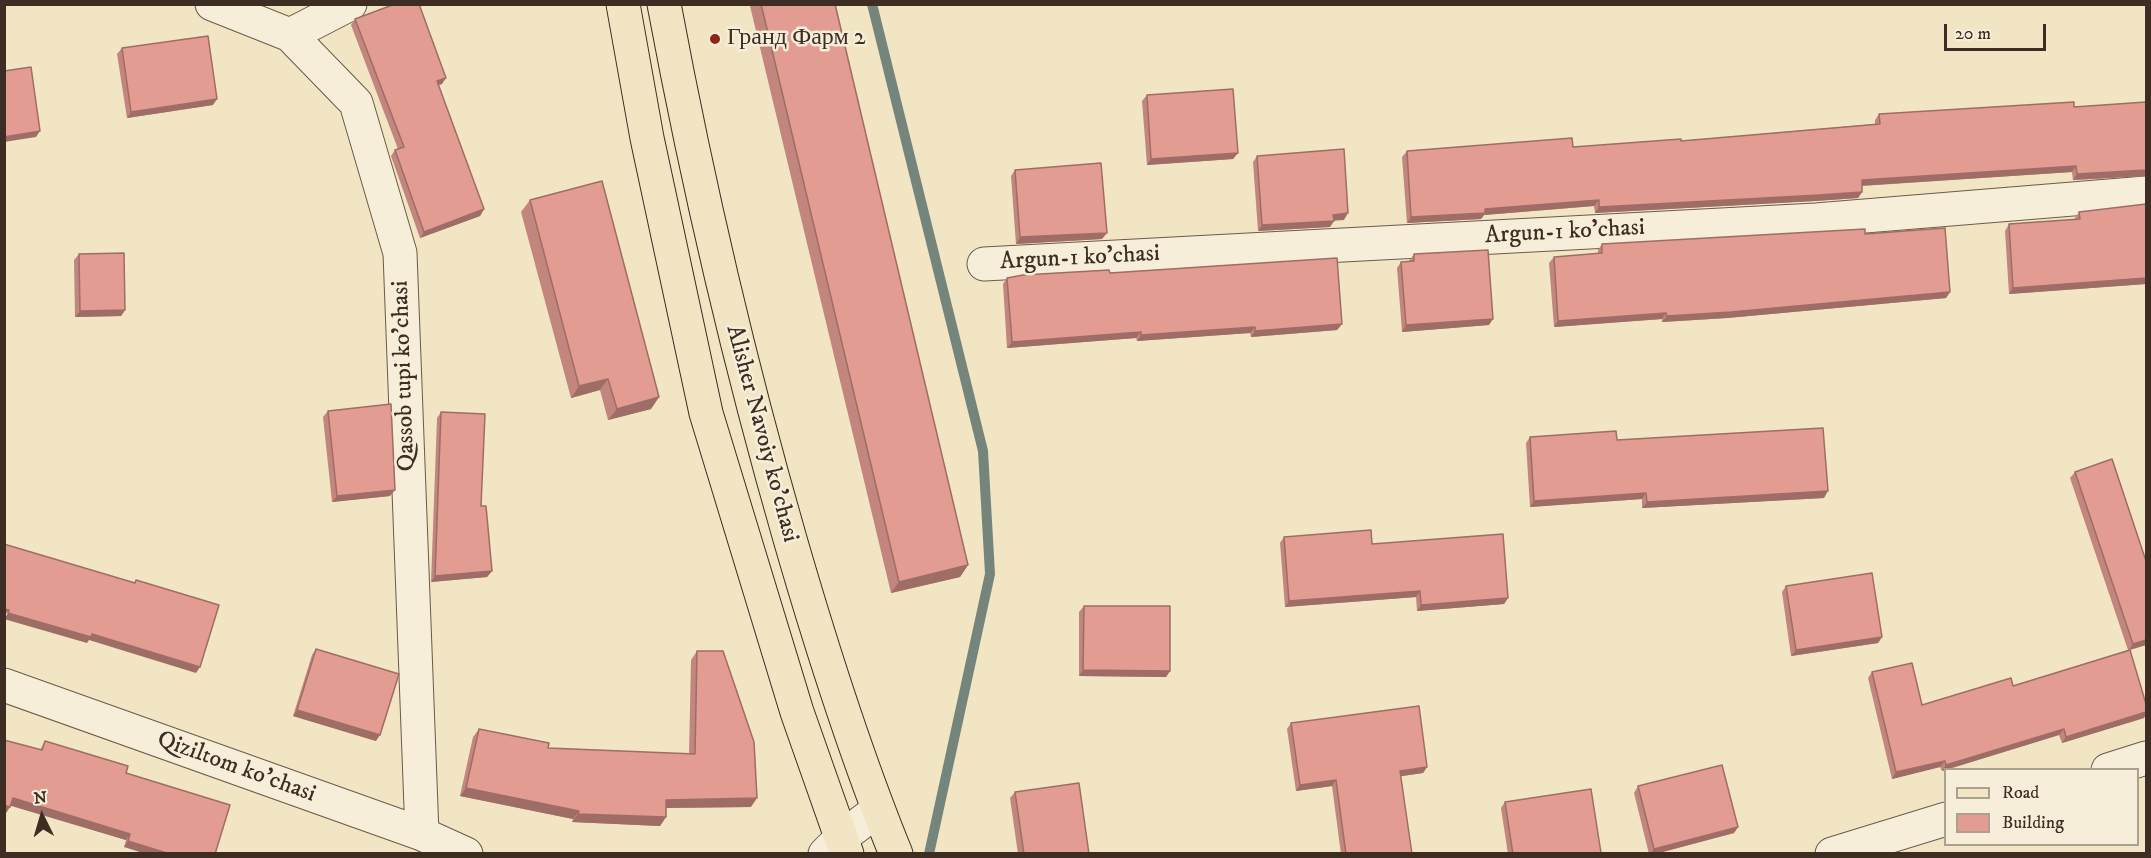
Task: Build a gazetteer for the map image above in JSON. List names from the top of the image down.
{
  "streets": {
    "main road": ["Alisher Navoiy ko'chasi"],
    "street": ["Argun-1 ko'chasi", "Qassob tupi ko'chasi", "Qiziltom ko'chasi"]
  },
  "crossings": [
    ["Qassob tupi ko'chasi", "Qiziltom ko'chasi"]
  ],
  "places": ["Гранд Фарм 2"],
  "legend": ["Road", "Building"],
  "scale_bar": "20 m",
  "north": "top"
}
